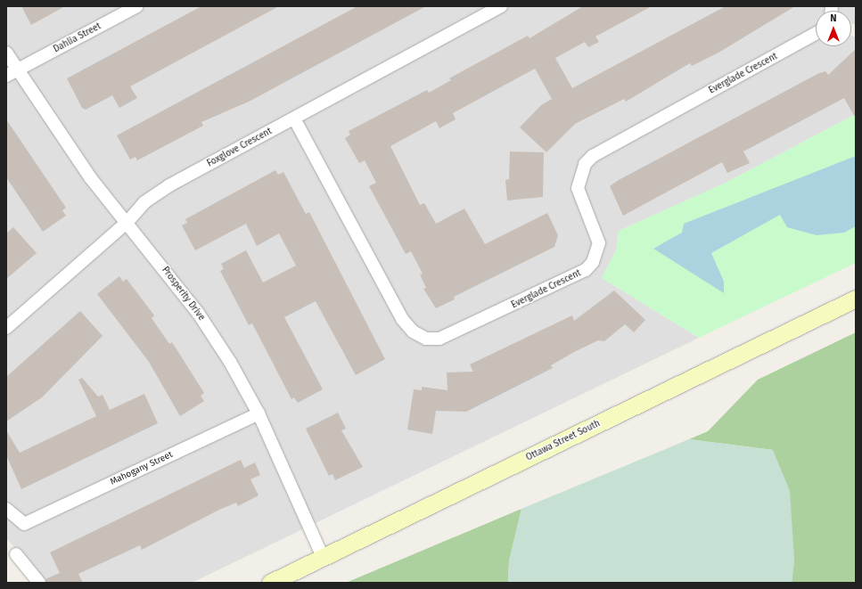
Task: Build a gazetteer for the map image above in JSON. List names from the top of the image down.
{
  "streets": {
    "main road": ["Ottawa Street South"],
    "street": [
      "Dahlia Street",
      "Everglade Crescent",
      "Foxglove Crescent",
      "Prosperity Drive",
      "Mahogany Street"
    ]
  },
  "crossings": [
    ["Dahlia Street", "Prosperity Drive"],
    ["Everglade Crescent", "Foxglove Crescent"],
    ["Foxglove Crescent", "Prosperity Drive"],
    ["Prosperity Drive", "Ottawa Street South"],
    ["Prosperity Drive", "Mahogany Street"]
  ],
  "north": "top"
}
